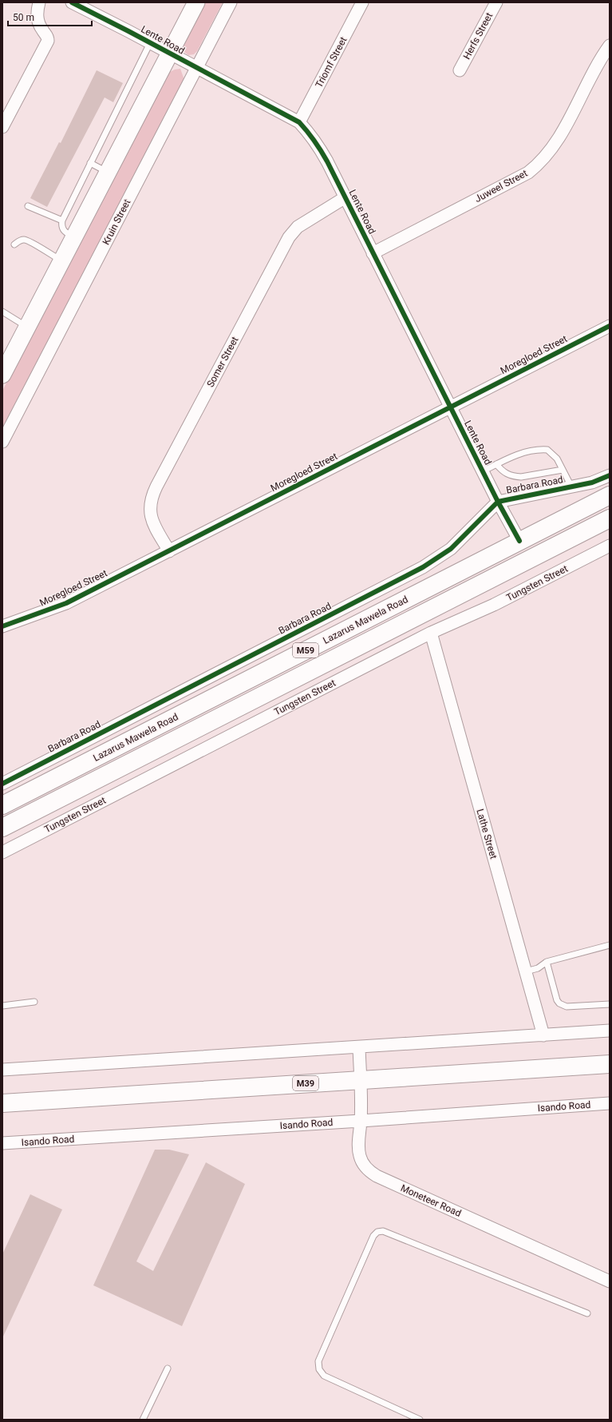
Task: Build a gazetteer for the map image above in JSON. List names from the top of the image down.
{
  "streets": {
    "main road": ["Lazarus Mawela Road", "M59", "M39"],
    "street": [
      "Herfs Street",
      "Lente Road",
      "Triomf Street",
      "Juweel Street",
      "Kruin Street",
      "Moregloed Street",
      "Somer Street",
      "Barbara Road",
      "Tungsten Street",
      "Lathe Street",
      "Isando Road",
      "Moneteer Road"
    ]
  },
  "crossings": [
    ["Lente Road", "Triomf Street"],
    ["Lente Road", "Juweel Street"],
    ["Lente Road", "Kruin Street"],
    ["Lente Road", "Moregloed Street"],
    ["Lente Road", "Somer Street"],
    ["Lente Road", "Barbara Road"],
    ["Lente Road", "Lazarus Mawela Road"],
    ["Moregloed Street", "Somer Street"],
    ["Tungsten Street", "Lathe Street"],
    ["M39", "Moneteer Road"],
    ["Isando Road", "Moneteer Road"]
  ],
  "scale_bar": "50 m"
}
